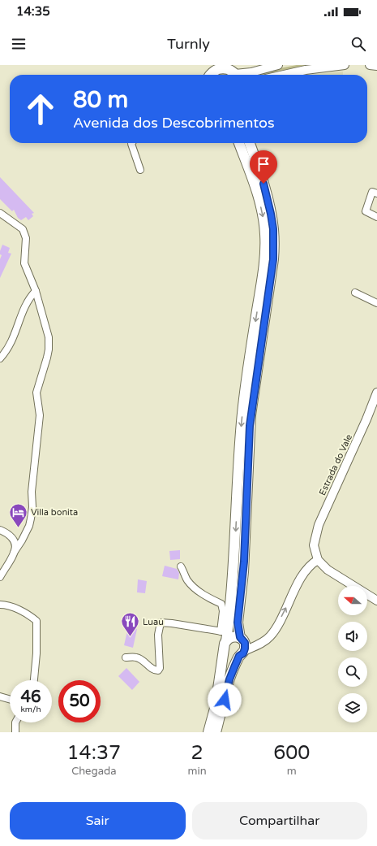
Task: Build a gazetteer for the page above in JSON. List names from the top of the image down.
{
  "streets": {
    "street": ["Estrada do Vale"]
  },
  "places": {
    "hotel": ["Villa bonita"],
    "restaurant": ["Luau"]
  },
  "north": "left",
  "page": {
    "status": "14:35",
    "header": "Turnly",
    "turn": ["80 m", "Avenida dos Descobrimentos"],
    "speed": "46 km/h",
    "limit": "50",
    "eta": [
      "14:37",
      "Chegada",
      "2",
      "min",
      "600",
      "m"
    ],
    "buttons": ["Sair", "Compartilhar"]
  }
}
